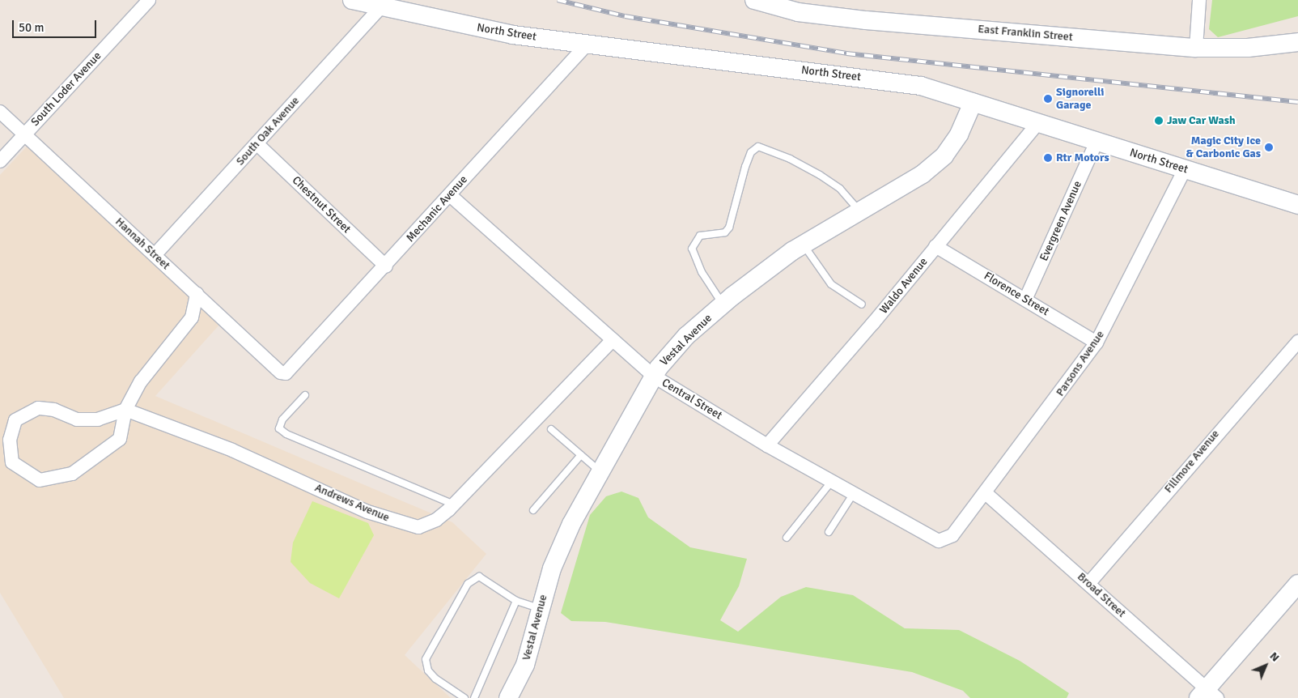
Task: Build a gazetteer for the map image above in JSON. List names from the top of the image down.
{
  "streets": {
    "street": [
      "North Street",
      "East Franklin Street",
      "South Loder Avenue",
      "South Oak Avenue",
      "Chestnut Street",
      "Mechanic Avenue",
      "Evergreen Avenue",
      "Hannah Street",
      "Waldo Avenue",
      "Florence Street",
      "Vestal Avenue",
      "Parsons Avenue",
      "Central Street",
      "Fillmore Avenue",
      "Andrews Avenue",
      "Broad Street"
    ]
  },
  "crossings": [
    ["North Street", "South Oak Avenue"],
    ["North Street", "Mechanic Avenue"],
    ["North Street", "Evergreen Avenue"],
    ["North Street", "Waldo Avenue"],
    ["North Street", "Vestal Avenue"],
    ["North Street", "Parsons Avenue"],
    ["South Loder Avenue", "Hannah Street"],
    ["South Oak Avenue", "Chestnut Street"],
    ["South Oak Avenue", "Hannah Street"],
    ["Chestnut Street", "Mechanic Avenue"],
    ["Mechanic Avenue", "Hannah Street"],
    ["Mechanic Avenue", "Central Street"],
    ["Evergreen Avenue", "Florence Street"],
    ["Waldo Avenue", "Florence Street"],
    ["Waldo Avenue", "Central Street"],
    ["Florence Street", "Parsons Avenue"],
    ["Vestal Avenue", "Central Street"],
    ["Parsons Avenue", "Central Street"],
    ["Parsons Avenue", "Broad Street"],
    ["Central Street", "Andrews Avenue"],
    ["Fillmore Avenue", "Broad Street"]
  ],
  "places": [
    "Signorelli Garage",
    "Jaw Car Wash",
    "Magic City Ice & Carbonic Gas",
    "Rtr Motors"
  ],
  "scale_bar": "50 m",
  "north": "top right"
}
